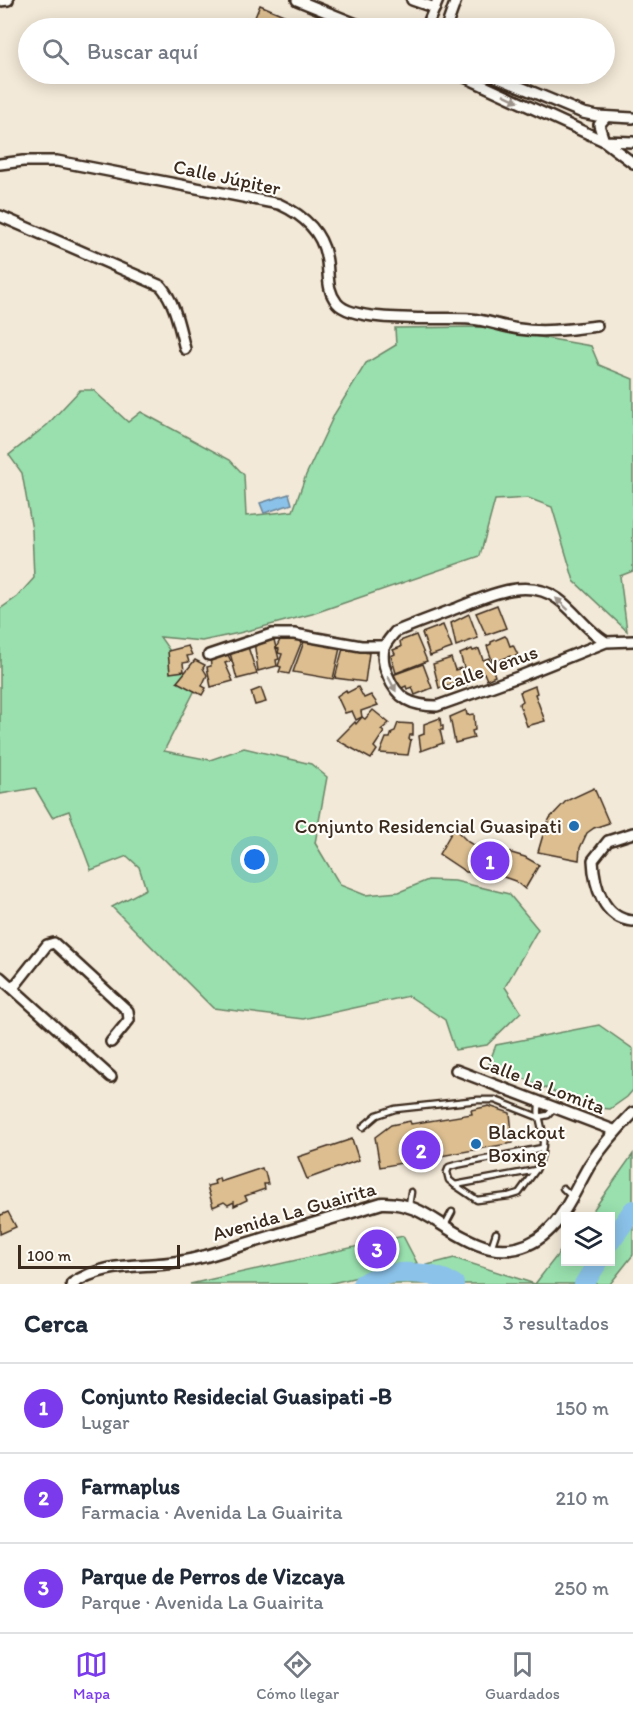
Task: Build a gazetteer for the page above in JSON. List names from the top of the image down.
{
  "streets": {
    "street": [
      "Calle Júpiter",
      "Calle Venus",
      "Calle La Lomita",
      "Avenida La Guairita"
    ]
  },
  "crossings": [
    ["Calle La Lomita", "Avenida La Guairita"]
  ],
  "one_way": ["Calle Venus"],
  "places": ["Conjunto Residencial Guasipati", "Blackout Boxing"],
  "scale_bar": "100 m",
  "page": {
    "search": "Buscar aquí",
    "pins": ["1", "2", "3"],
    "scale": "100 m",
    "heading": ["Cerca", "3 resultados"],
    "list": [
      {
        "mark": "1",
        "name": "Conjunto Residecial Guasipati -B",
        "note": "Lugar",
        "value": "150 m"
      },
      {
        "mark": "2",
        "name": "Farmaplus",
        "note": "Farmacia · Avenida La Guairita",
        "value": "210 m"
      },
      {
        "mark": "3",
        "name": "Parque de Perros de Vizcaya",
        "note": "Parque · Avenida La Guairita",
        "value": "250 m"
      }
    ],
    "nav": ["Mapa", "Cómo llegar", "Guardados"]
  }
}
